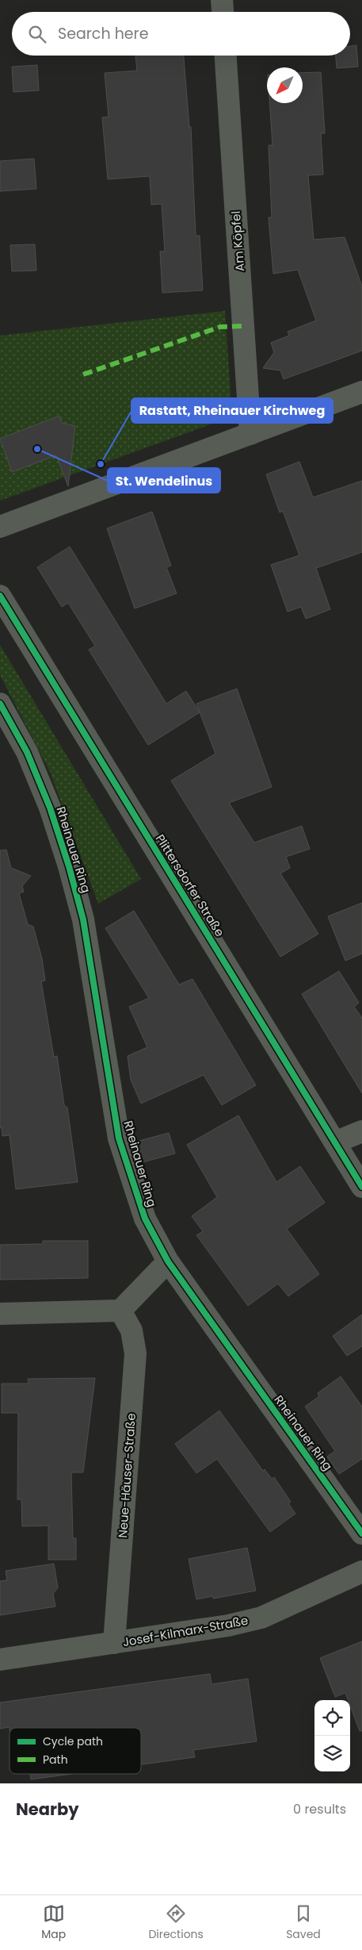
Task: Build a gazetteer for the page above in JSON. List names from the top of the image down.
{
  "streets": {
    "street": [
      "Am Köpfel",
      "Rheinauer Ring",
      "Plittersdorfer Straße",
      "Neue-Häuser-Straße",
      "Josef-Kilmarx-Straße"
    ]
  },
  "crossings": [
    ["Neue-Häuser-Straße", "Josef-Kilmarx-Straße"]
  ],
  "places": ["St. Wendelinus", "Rastatt, Rheinauer Kirchweg"],
  "legend": ["Cycle path", "Path"],
  "north": "bottom left",
  "page": {
    "search": "Search here",
    "heading": ["Nearby", "0 results"],
    "nav": ["Map", "Directions", "Saved"]
  }
}
